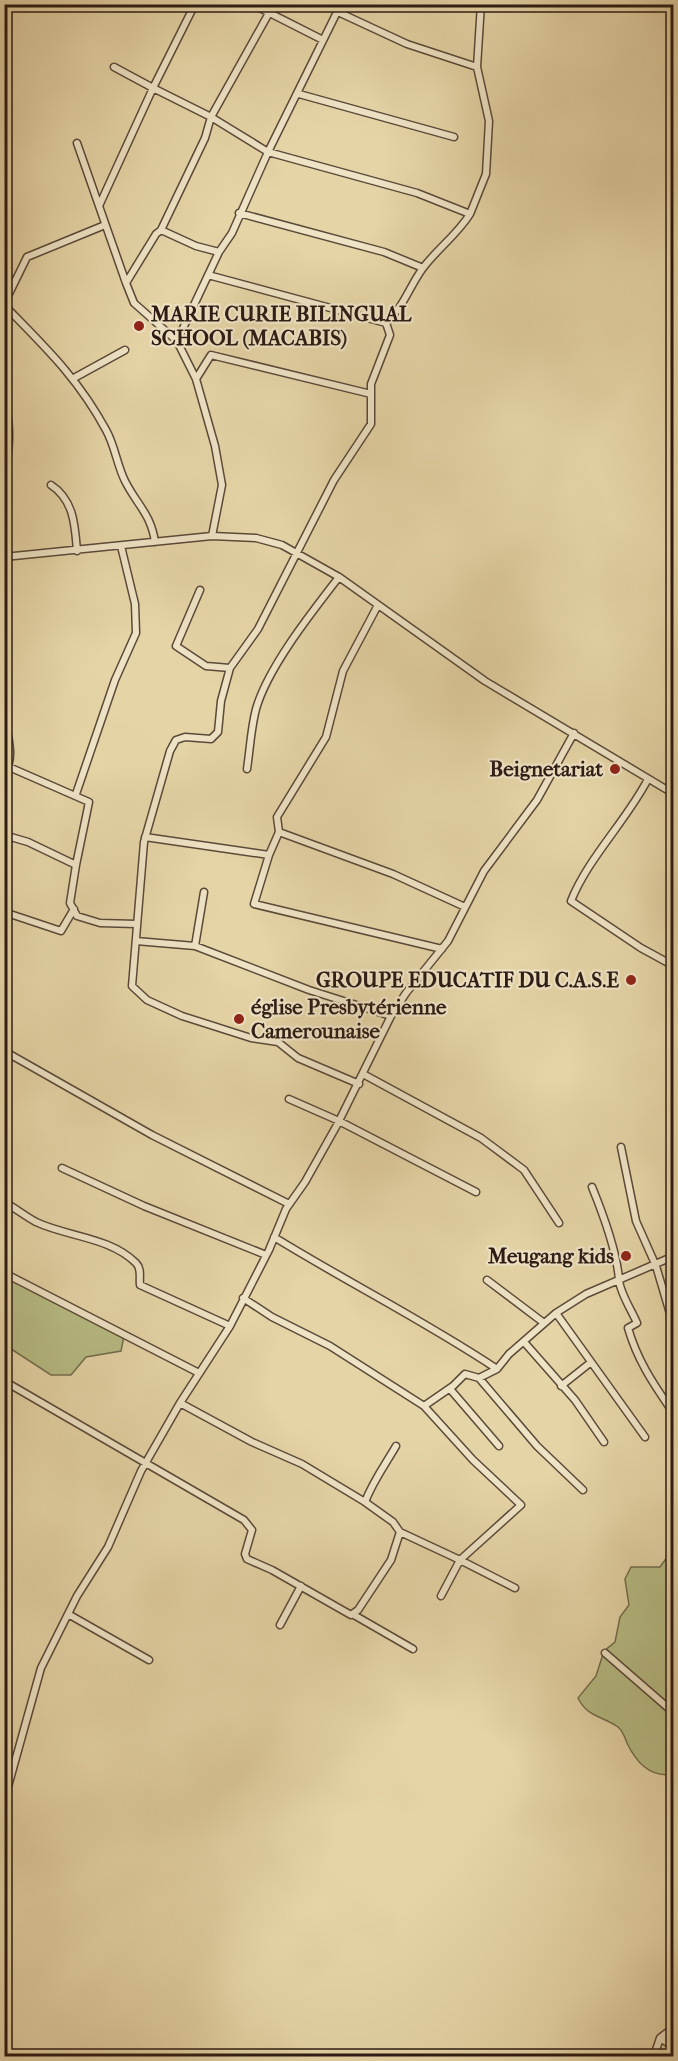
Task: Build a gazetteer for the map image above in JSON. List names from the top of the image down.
{
  "places": [
    "MARIE CURIE BILINGUAL SCHOOL (MACABIS)",
    "Beignetariat",
    "GROUPE EDUCATIF DU C.A.S.E",
    "église Presbytérienne Camerounaise",
    "Meugang kids"
  ]
}
